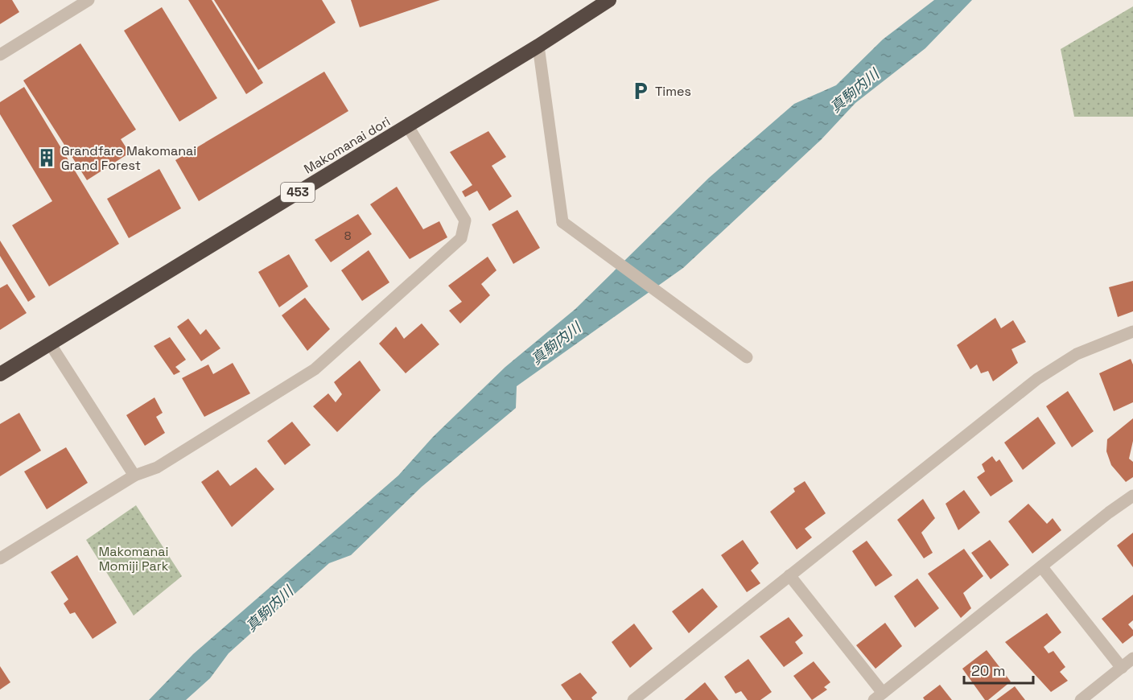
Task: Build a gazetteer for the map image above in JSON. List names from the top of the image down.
{
  "streets": {
    "highway": ["Makomanai dori", "453"]
  },
  "water": ["真駒内川"],
  "parks": ["Makomanai Momiji Park"],
  "places": {
    "parking": ["Times"],
    "building": ["Grandfare Makomanai Grand Forest"]
  },
  "house_numbers": ["8"],
  "scale_bar": "20 m"
}
